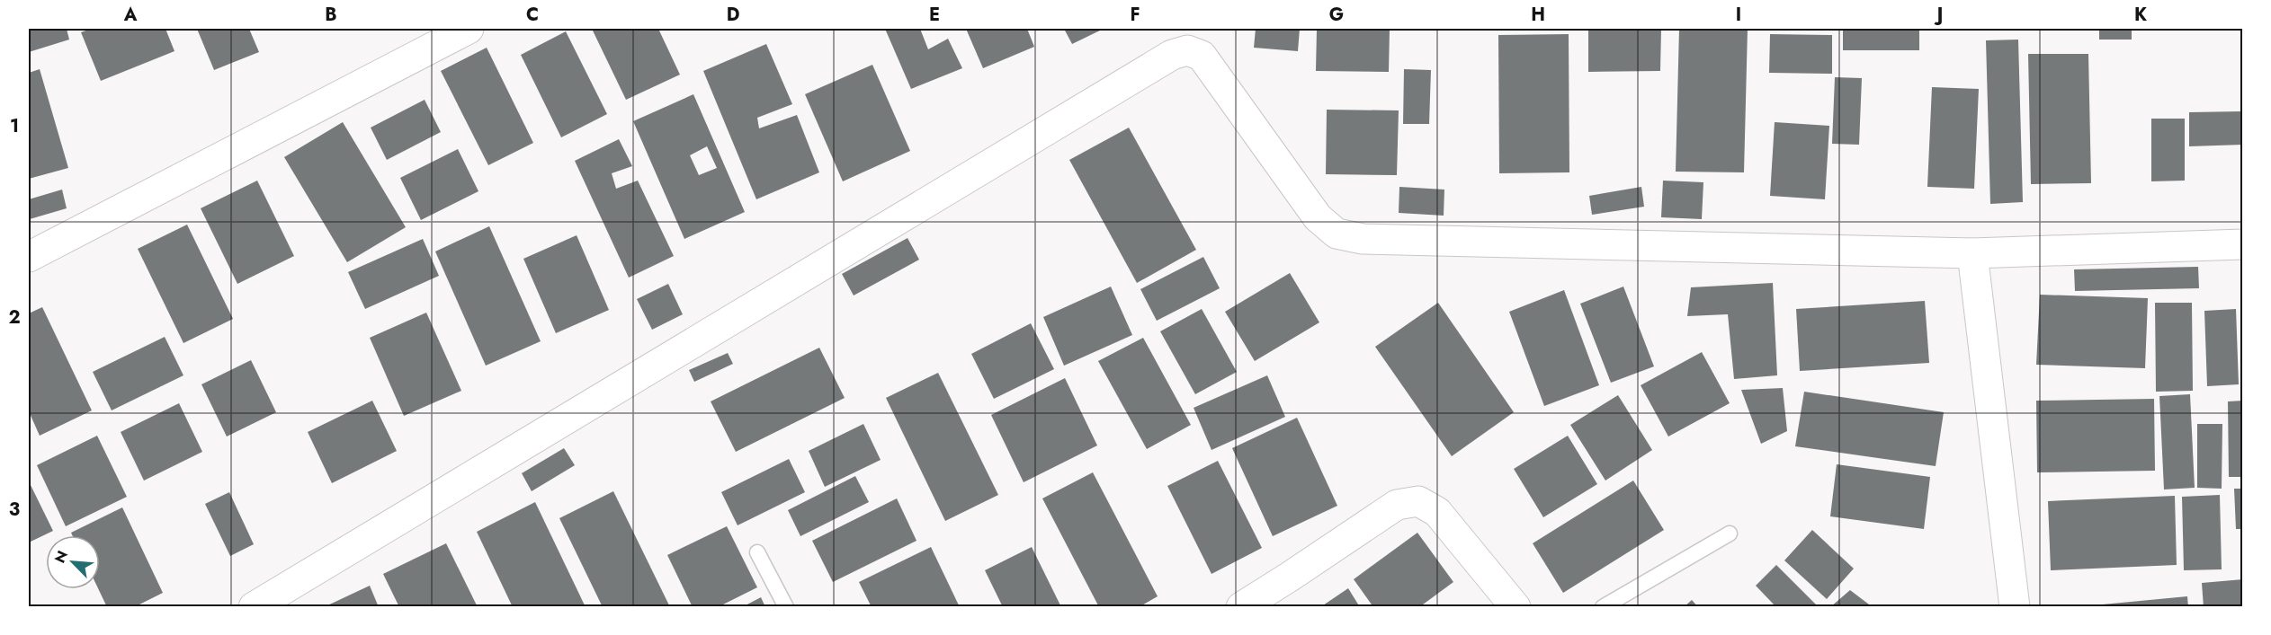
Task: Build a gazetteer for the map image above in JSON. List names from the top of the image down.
{
  "north": "top left",
  "grid": {
    "columns": [
      "A",
      "B",
      "C",
      "D",
      "E",
      "F",
      "G",
      "H",
      "I",
      "J",
      "K"
    ],
    "rows": ["1", "2", "3"]
  }
}
